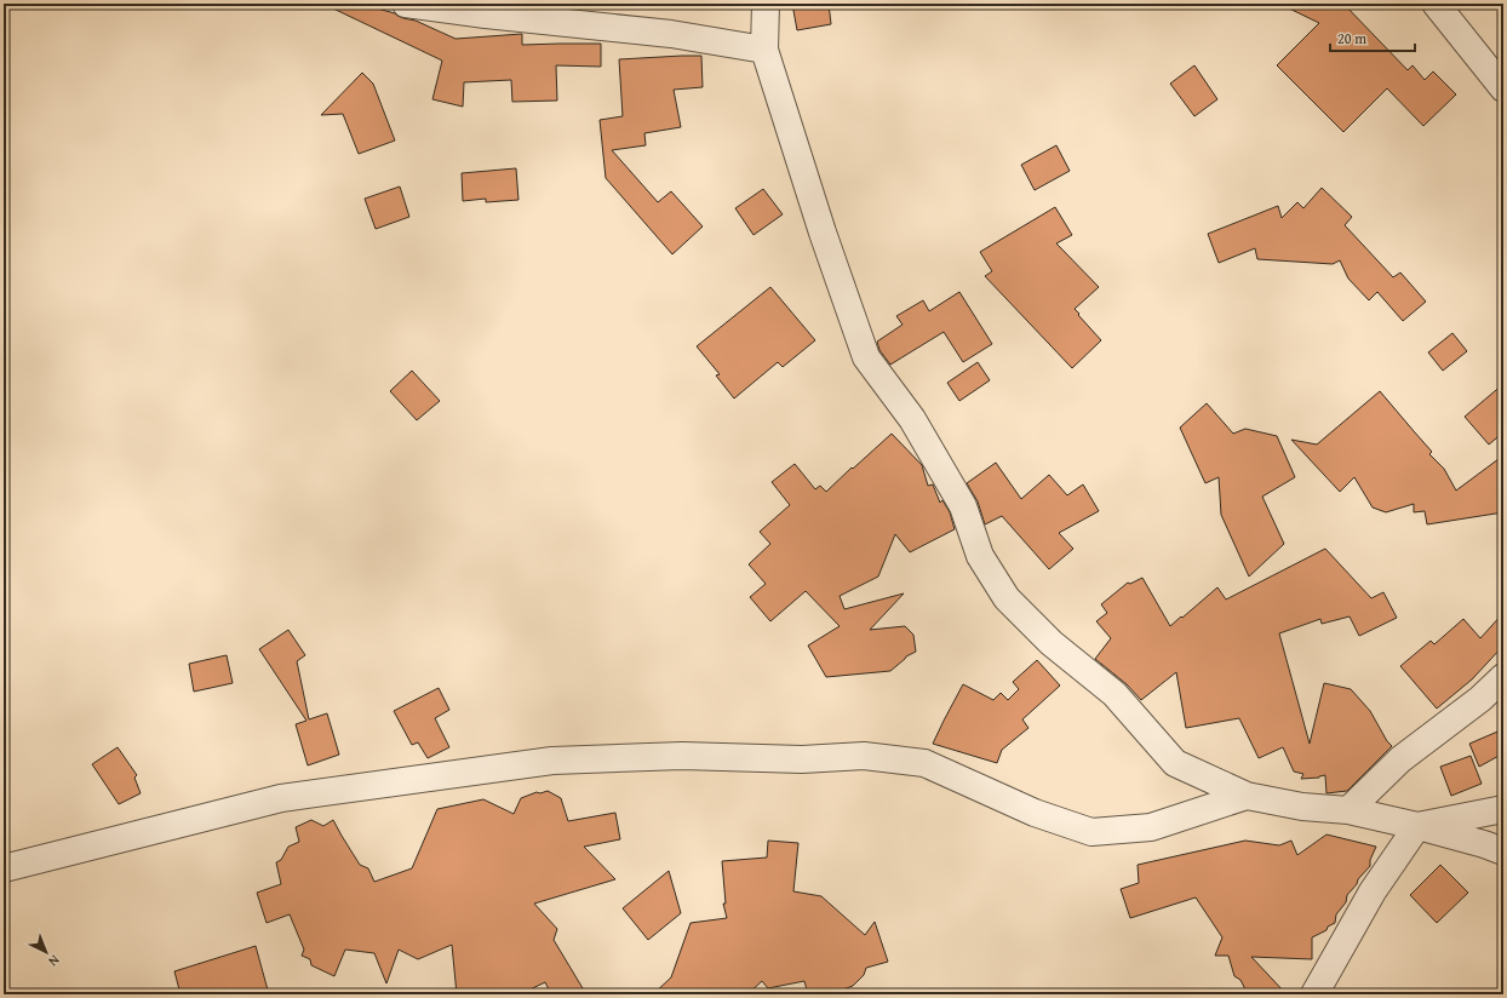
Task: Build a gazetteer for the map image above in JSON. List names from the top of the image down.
{
  "scale_bar": "20 m",
  "north": "bottom right"
}
